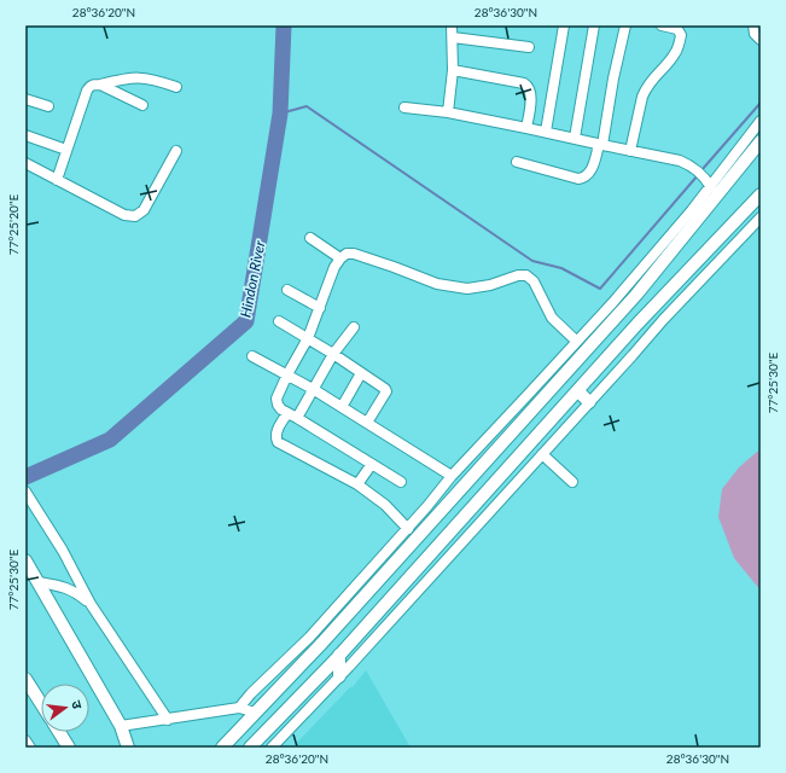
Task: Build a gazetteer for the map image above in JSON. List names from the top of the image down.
{
  "water": ["Hindon River"],
  "north": "right",
  "coordinates": [
    "28°36'20\"N",
    "28°36'30\"N",
    "77°25'20\"E",
    "77°25'30\"E"
  ]
}
